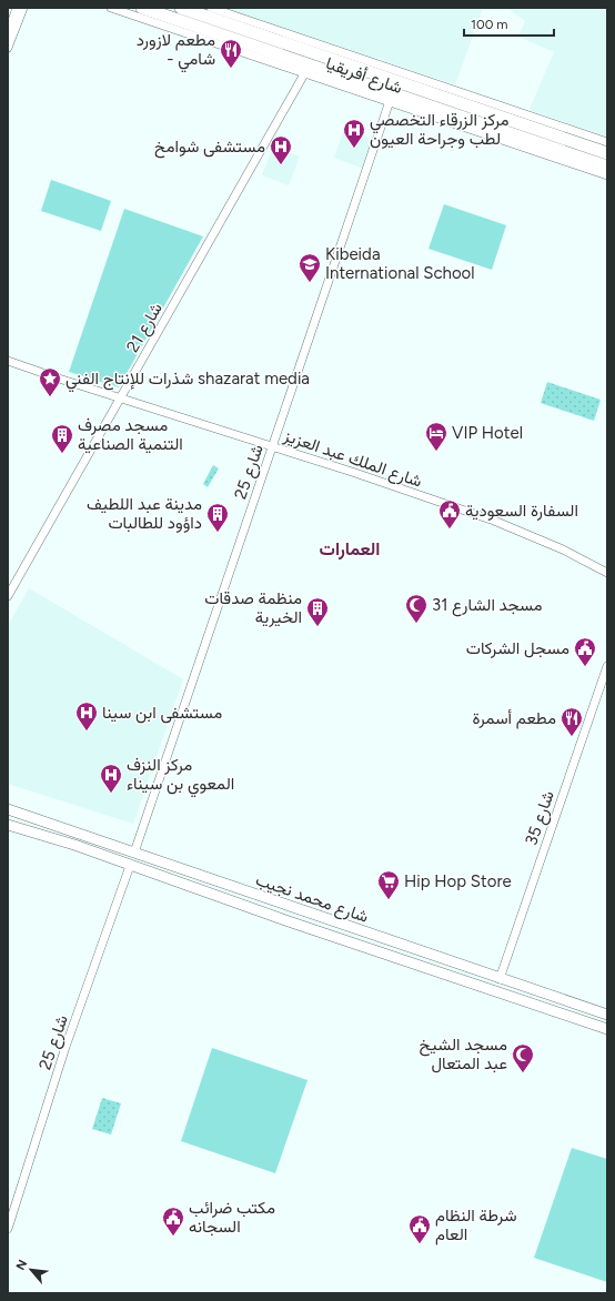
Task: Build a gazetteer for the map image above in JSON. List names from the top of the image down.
{
  "streets": {
    "highway": ["شارع أفريقيا"],
    "main road": ["شارع محمد نجيب"],
    "street": [
      "شارع 21",
      "شارع الملك عبد العزيز",
      "شارع 25",
      "شارع 35"
    ]
  },
  "crossings": [
    ["شارع أفريقيا", "شارع 21"],
    ["شارع أفريقيا", "شارع 25"],
    ["شارع 21", "شارع الملك عبد العزيز"],
    ["شارع الملك عبد العزيز", "شارع 25"],
    ["شارع 25", "شارع محمد نجيب"],
    ["شارع 35", "شارع محمد نجيب"]
  ],
  "districts": ["العمارات"],
  "places": {
    "restaurant": ["مطعم لازورد - شامي", "مطعم أسمرة"],
    "hospital": [
      "مركز الزرقاء التخصصي لطب وجراحة العيون",
      "مستشفى شوامخ",
      "مستشفى ابن سينا",
      "مركز النزف المعوي بن سيناء"
    ],
    "school or university": ["Kibeida International School"],
    "place": ["شذرات للإنتاج الفني shazarat media"],
    "hotel": ["VIP Hotel"],
    "building": ["مسجد مصرف التنمية الصناعية", "مدينة عبد اللطيف داؤود للطالبات", "منظمة صدقات الخيرية"],
    "public building": [
      "السفارة السعودية",
      "مسجل الشركات",
      "مكتب ضرائب السجانه",
      "شرطة النظام العام"
    ],
    "mosque": ["مسجد الشارع 31", "مسجد الشيخ عبد المتعال"],
    "supermarket": ["Hip Hop Store"]
  },
  "scale_bar": "100 m",
  "north": "top left"
}
